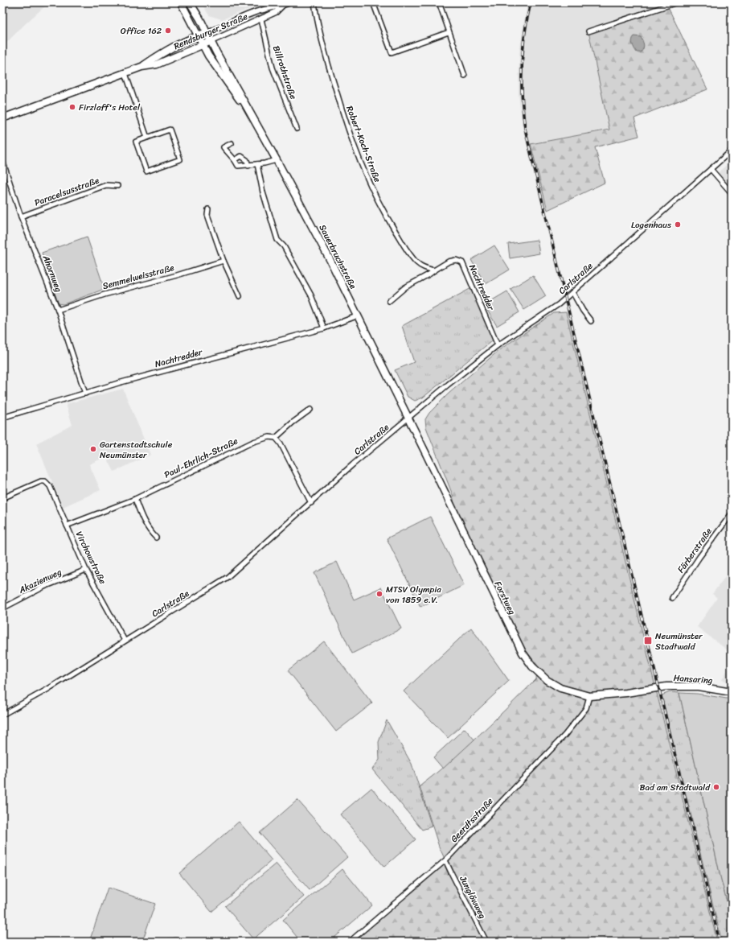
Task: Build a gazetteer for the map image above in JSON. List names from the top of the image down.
{
  "streets": {
    "main road": [
      "Rendsburger Straße",
      "Sauerbruchstraße",
      "Forstweg",
      "Hansaring"
    ],
    "street": [
      "Billrothstraße",
      "Robert-Koch-Straße",
      "Paracelsusstraße",
      "Ahornweg",
      "Semmelweisstraße",
      "Carlstraße",
      "Nachtredder",
      "Paul-Ehrlich-Straße",
      "Färberstraße",
      "Virchowstraße",
      "Akazienweg",
      "Geerdtsstraße",
      "Junglöwweg"
    ]
  },
  "crossings": [
    ["Rendsburger Straße", "Billrothstraße"],
    ["Rendsburger Straße", "Sauerbruchstraße"],
    ["Robert-Koch-Straße", "Nachtredder"],
    ["Paracelsusstraße", "Ahornweg"],
    ["Sauerbruchstraße", "Carlstraße"],
    ["Sauerbruchstraße", "Nachtredder"],
    ["Sauerbruchstraße", "Forstweg"],
    ["Ahornweg", "Semmelweisstraße"],
    ["Ahornweg", "Nachtredder"],
    ["Carlstraße", "Nachtredder"],
    ["Carlstraße", "Virchowstraße"],
    ["Carlstraße", "Forstweg"],
    ["Paul-Ehrlich-Straße", "Virchowstraße"],
    ["Virchowstraße", "Akazienweg"],
    ["Forstweg", "Hansaring"],
    ["Forstweg", "Geerdtsstraße"],
    ["Geerdtsstraße", "Junglöwweg"]
  ],
  "places": {
    "other": [
      "Office 162",
      "Firzlaff's Hotel",
      "Logenhaus",
      "Gartenstadtschule Neumünster",
      "MTSV Olympia von 1859 e.V.",
      "Bad am Stadtwald"
    ],
    "transit": ["Neumünster Stadtwald"]
  }
}
